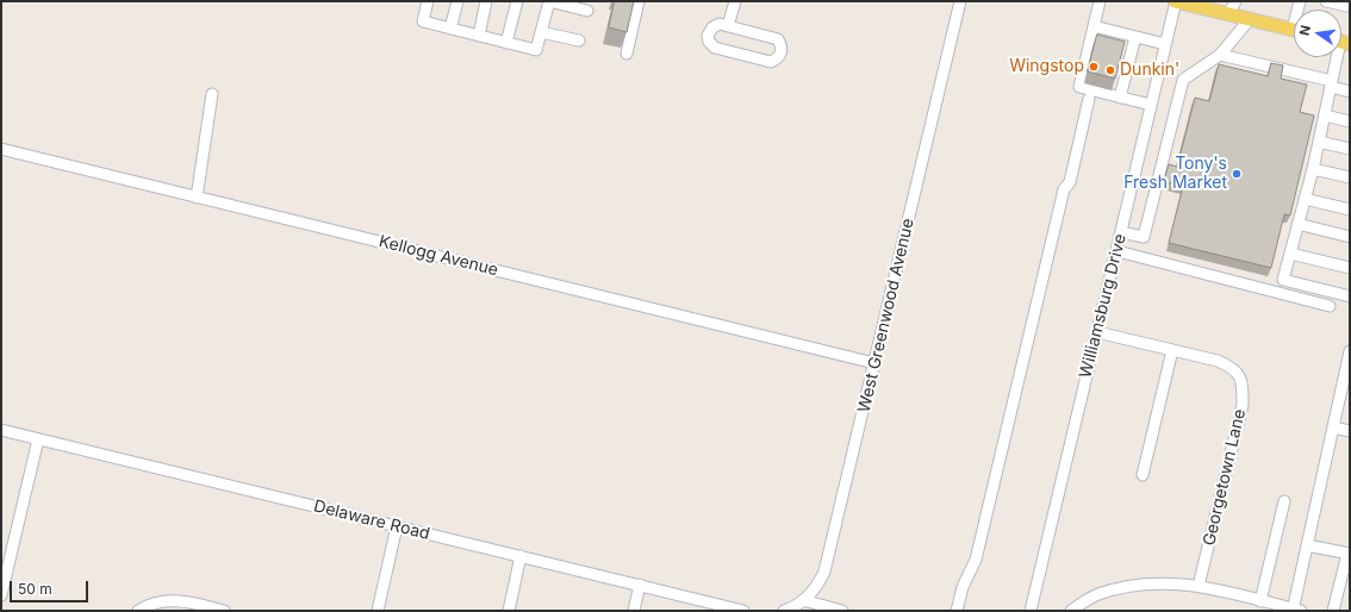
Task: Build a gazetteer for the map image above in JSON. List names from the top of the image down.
{
  "streets": {
    "street": [
      "Kellogg Avenue",
      "Williamsburg Drive",
      "West Greenwood Avenue",
      "Georgetown Lane",
      "Delaware Road"
    ]
  },
  "crossings": [
    ["Kellogg Avenue", "West Greenwood Avenue"],
    ["Williamsburg Drive", "Georgetown Lane"]
  ],
  "places": ["Wingstop", "Dunkin'", "Tony's Fresh Market"],
  "scale_bar": "50 m",
  "north": "left"
}
